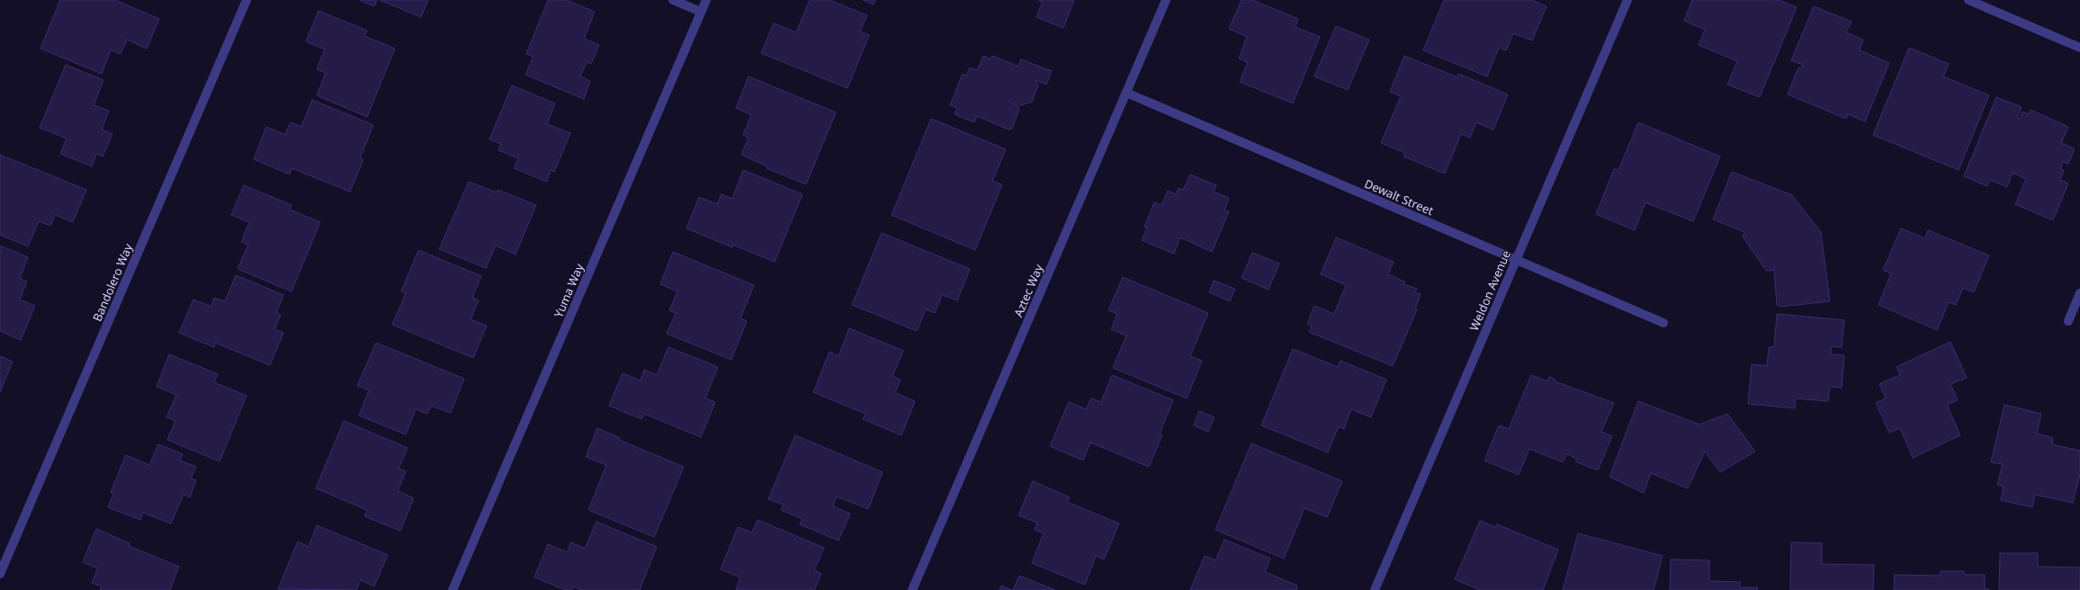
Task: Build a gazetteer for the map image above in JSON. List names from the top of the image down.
{
  "streets": {
    "street": [
      "Dewalt Street",
      "Bandolero Way",
      "Yuma Way",
      "Aztec Way",
      "Weldon Avenue"
    ]
  },
  "crossings": [
    ["Dewalt Street", "Aztec Way"],
    ["Dewalt Street", "Weldon Avenue"]
  ]
}
